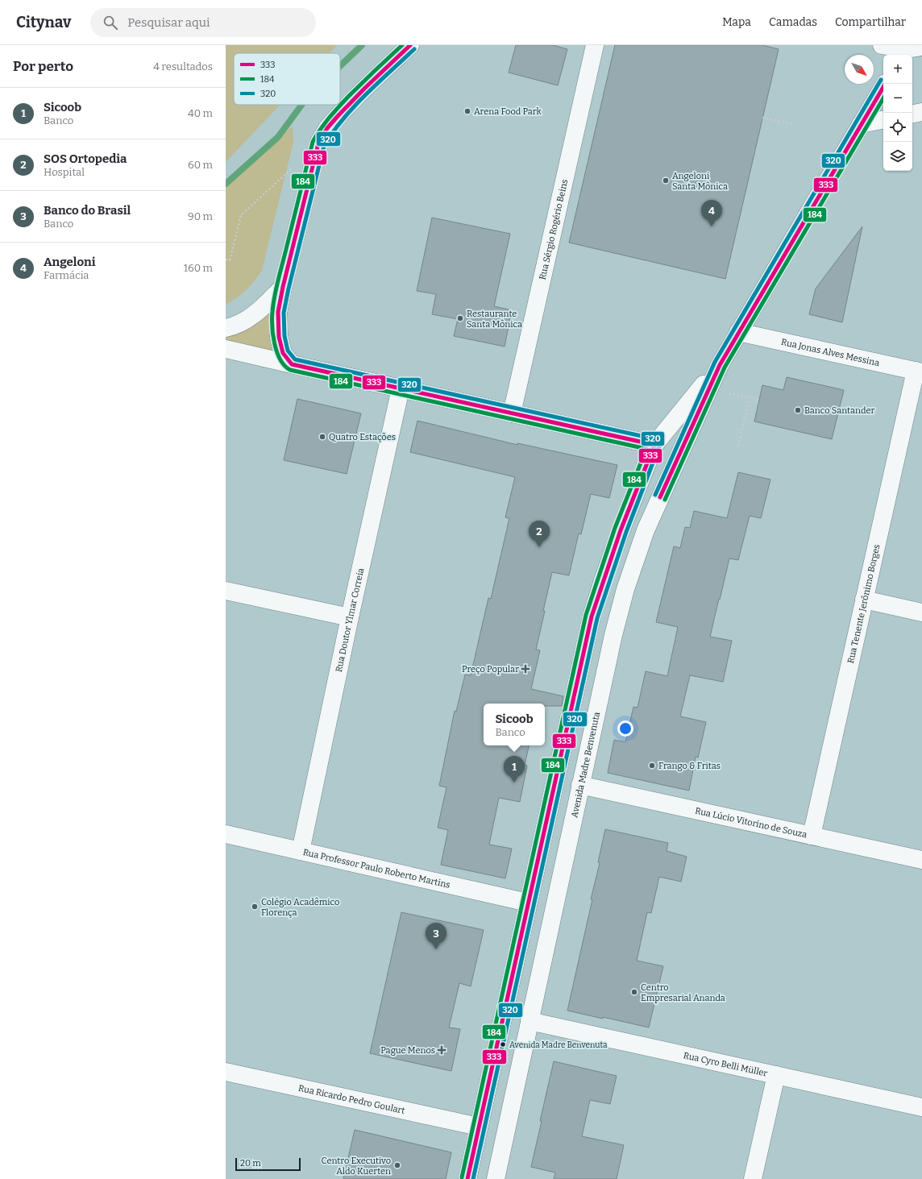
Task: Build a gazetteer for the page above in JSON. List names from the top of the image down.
{
  "streets": {
    "street": [
      "Rua Sérgio Rogério Beins",
      "Rua Jonas Alves Messina",
      "Rua Tenente Jerônimo Borges",
      "Rua Doutor Ylmar Correia",
      "Avenida Madre Benvenuta",
      "Rua Lúcio Vitorino de Souza",
      "Rua Professor Paulo Roberto Martins",
      "Rua Cyro Belli Müller",
      "Rua Ricardo Pedro Goulart"
    ]
  },
  "crossings": [
    ["Rua Jonas Alves Messina", "Rua Tenente Jerônimo Borges"],
    ["Rua Jonas Alves Messina", "Avenida Madre Benvenuta"],
    ["Rua Tenente Jerônimo Borges", "Rua Lúcio Vitorino de Souza"],
    ["Rua Doutor Ylmar Correia", "Rua Professor Paulo Roberto Martins"],
    ["Avenida Madre Benvenuta", "Rua Lúcio Vitorino de Souza"],
    ["Avenida Madre Benvenuta", "Rua Professor Paulo Roberto Martins"],
    ["Avenida Madre Benvenuta", "Rua Cyro Belli Müller"],
    ["Avenida Madre Benvenuta", "Rua Ricardo Pedro Goulart"]
  ],
  "places": {
    "other": [
      "Arena Food Park",
      "Angeloni Santa Mônica",
      "Restaurante Santa Mônica",
      "Banco Santander",
      "Quatro Estações",
      "Frango & Fritas",
      "Colégio Acadêmico Florença",
      "Centro Empresarial Ananda",
      "Avenida Madre Benvenuta",
      "Centro Executivo Aldo Kuerten"
    ],
    "health": ["Preço Popular", "Pague Menos"]
  },
  "lines": ["transit line 333", "transit line 184", "transit line 320"],
  "legend": ["333", "184", "320"],
  "scale_bar": "20 m",
  "north": "bottom right",
  "page": {
    "header": "Citynav",
    "search": "Pesquisar aqui",
    "nav": ["Mapa", "Camadas", "Compartilhar"],
    "heading": ["Por perto", "4 resultados"],
    "map_buttons": ["+", "−"],
    "list": [
      {
        "mark": "1",
        "name": "Sicoob",
        "note": "Banco",
        "value": "40 m"
      },
      {
        "mark": "2",
        "name": "SOS Ortopedia",
        "note": "Hospital",
        "value": "60 m"
      },
      {
        "mark": "3",
        "name": "Banco do Brasil",
        "note": "Banco",
        "value": "90 m"
      },
      {
        "mark": "4",
        "name": "Angeloni",
        "note": "Farmácia",
        "value": "160 m"
      }
    ],
    "pins": [
      "4",
      "2",
      "1",
      "3"
    ],
    "popup": ["Sicoob", "Banco"],
    "scale": "20 m"
  }
}
